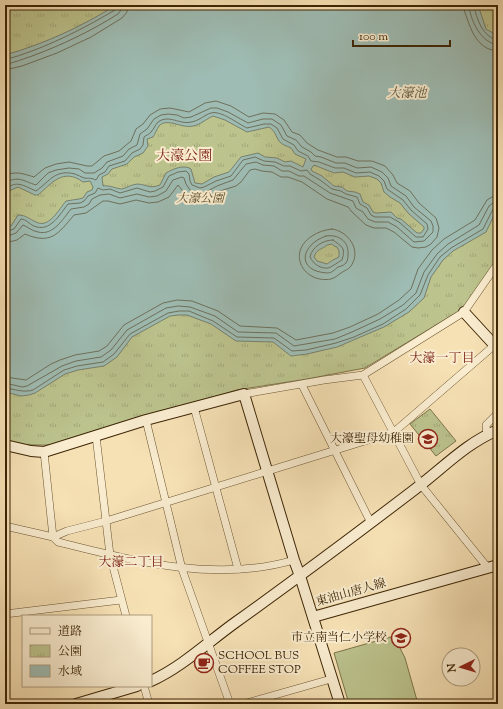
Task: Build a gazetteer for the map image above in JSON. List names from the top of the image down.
{
  "streets": {
    "street": ["東油山唐人線"]
  },
  "districts": ["大濠公園", "大濠一丁目", "大濠二丁目"],
  "water": ["大濠池"],
  "parks": ["大濠公園"],
  "places": {
    "school or university": ["大濠聖母幼稚園", "市立南当仁小学校"],
    "cafe": ["SCHOOL BUS COFFEE STOP"]
  },
  "legend": ["道路", "公園", "水域"],
  "scale_bar": "100 m",
  "north": "left"
}
